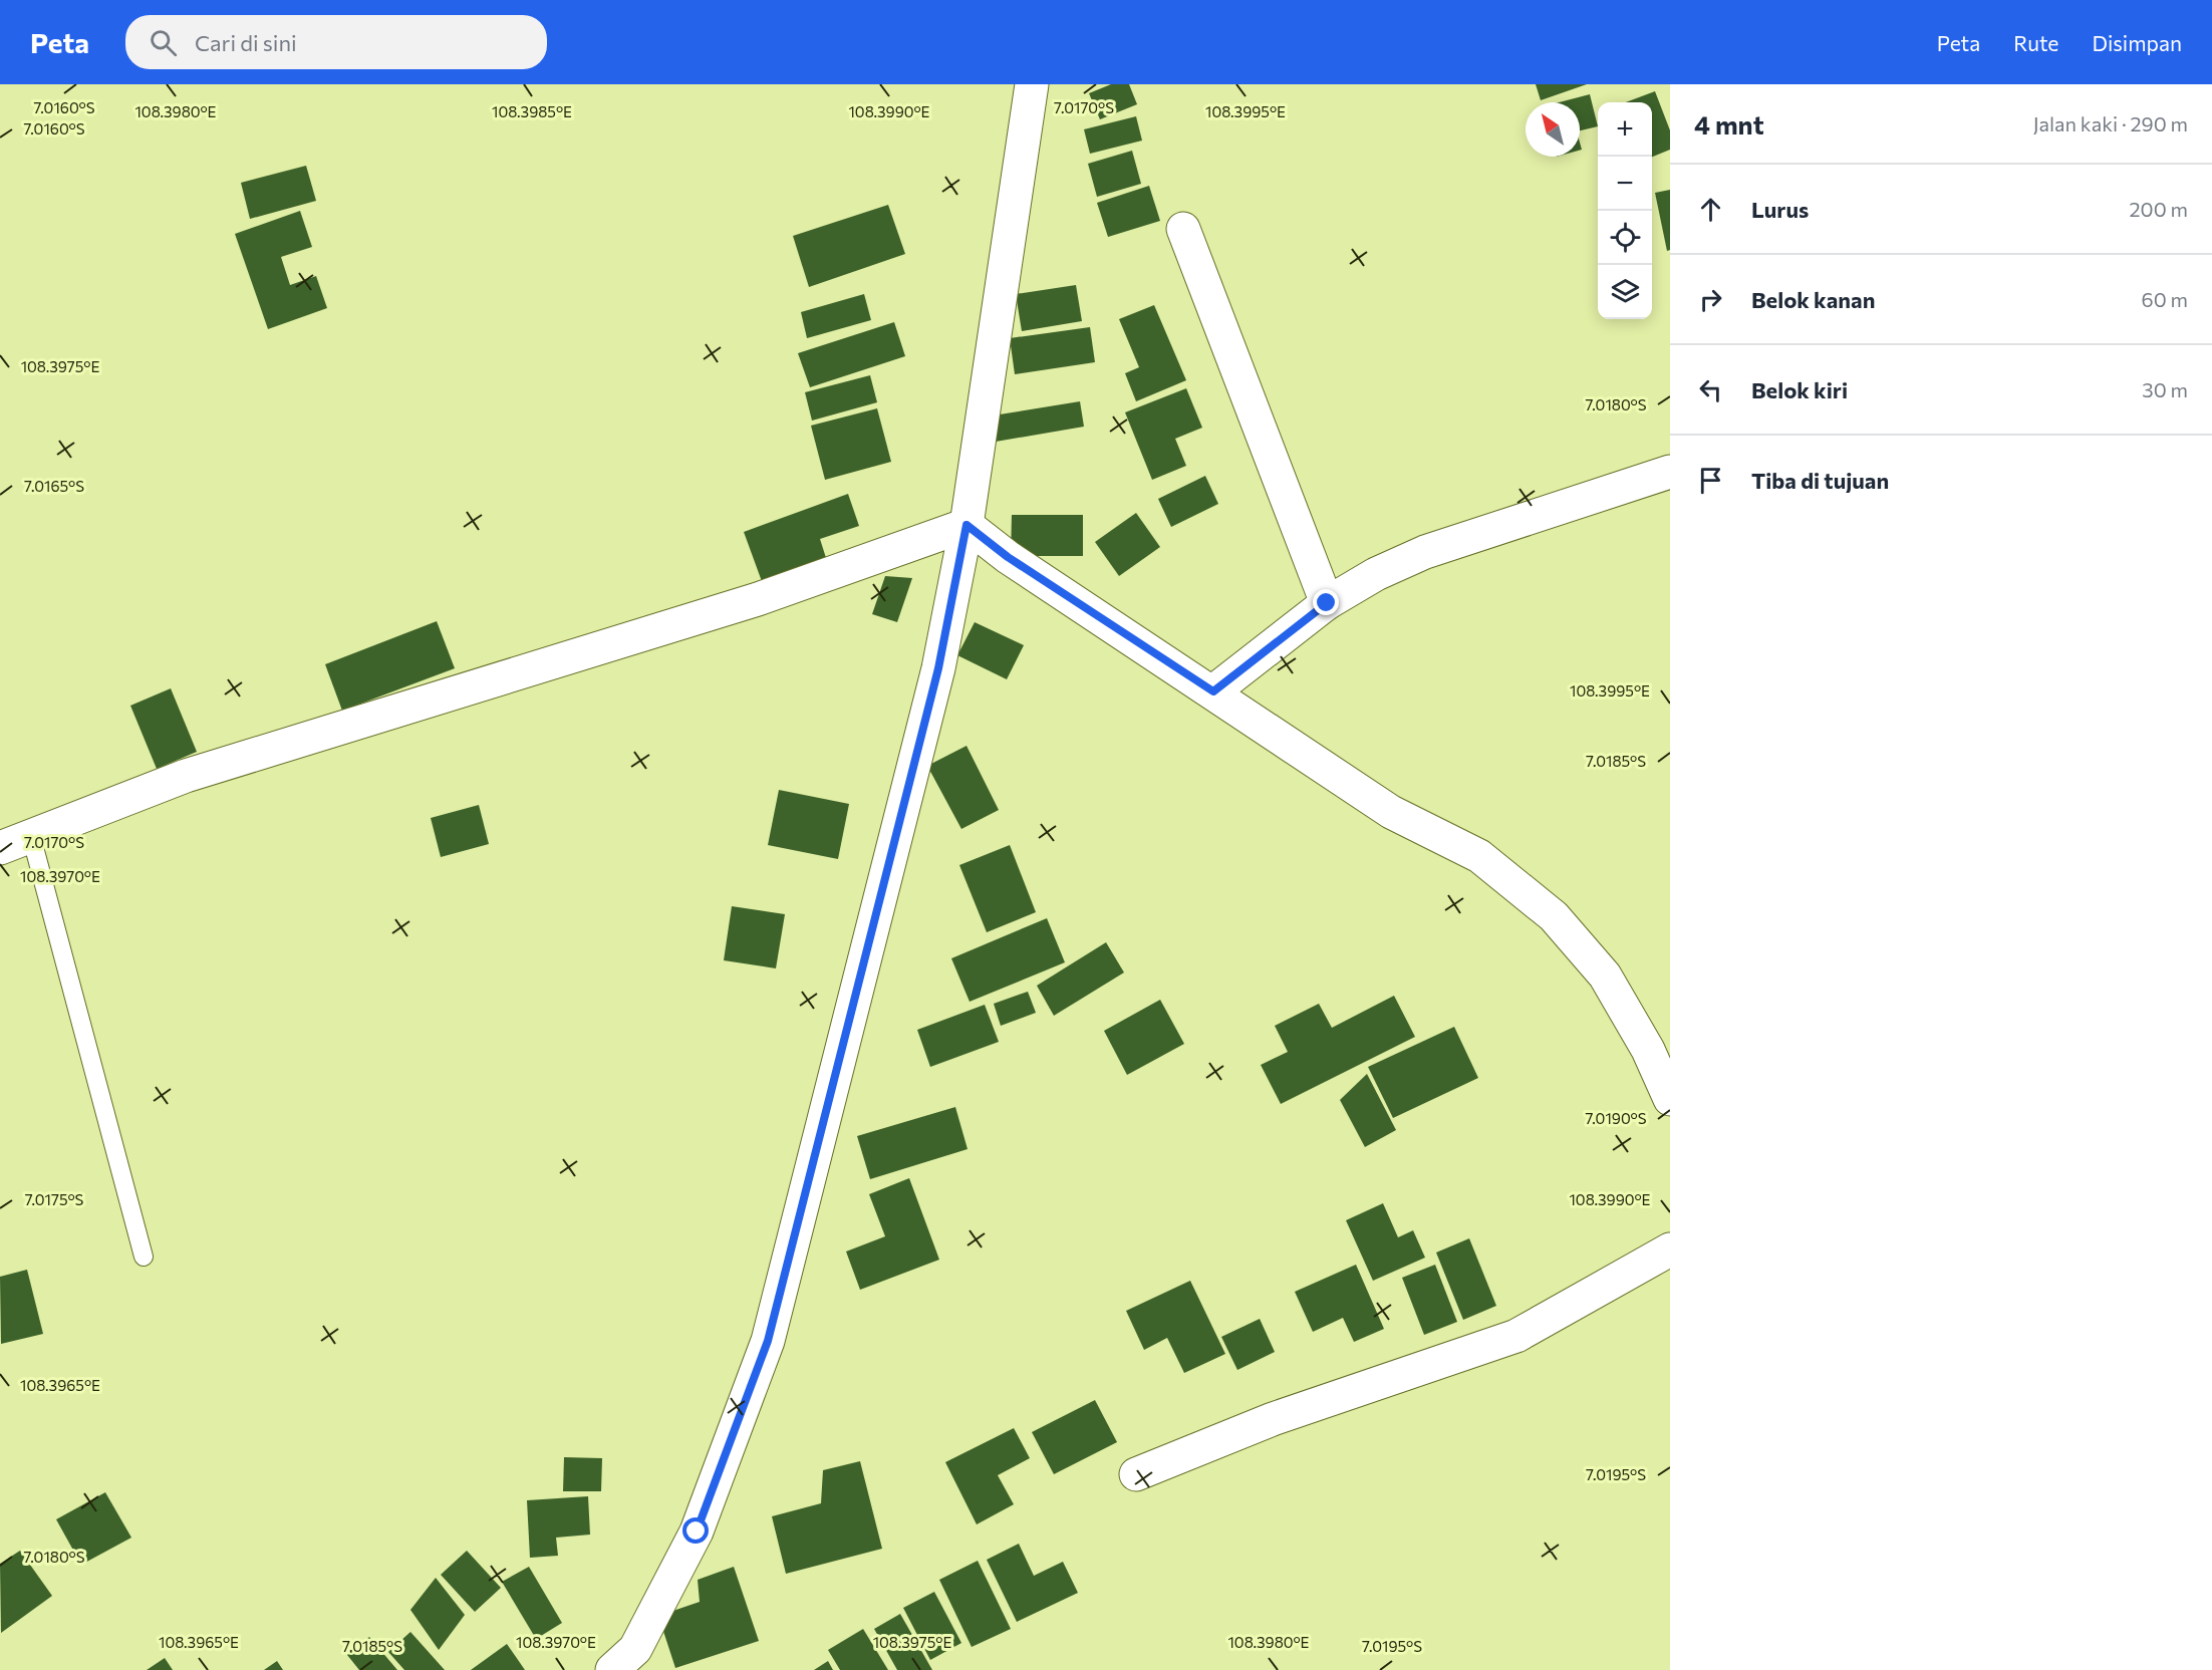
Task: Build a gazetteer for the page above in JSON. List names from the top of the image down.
{
  "north": "top left",
  "page": {
    "header": "Peta",
    "search": "Cari di sini",
    "nav": ["Peta", "Rute", "Disimpan"],
    "heading": ["4 mnt", "Jalan kaki · 290 m"],
    "map_buttons": ["+", "−"],
    "list": [
      ["Lurus", "200 m"],
      ["Belok kanan", "60 m"],
      ["Belok kiri", "30 m"],
      "Tiba di tujuan"
    ]
  },
  "coordinates": [
    "7.0160°S",
    "7.0170°S",
    "108.3980°E",
    "108.3985°E",
    "108.3990°E",
    "108.3995°E",
    "108.3975°E",
    "7.0180°S",
    "7.0165°S",
    "7.0185°S",
    "108.3970°E",
    "7.0190°S",
    "7.0175°S",
    "108.3965°E",
    "7.0195°S"
  ]
}
